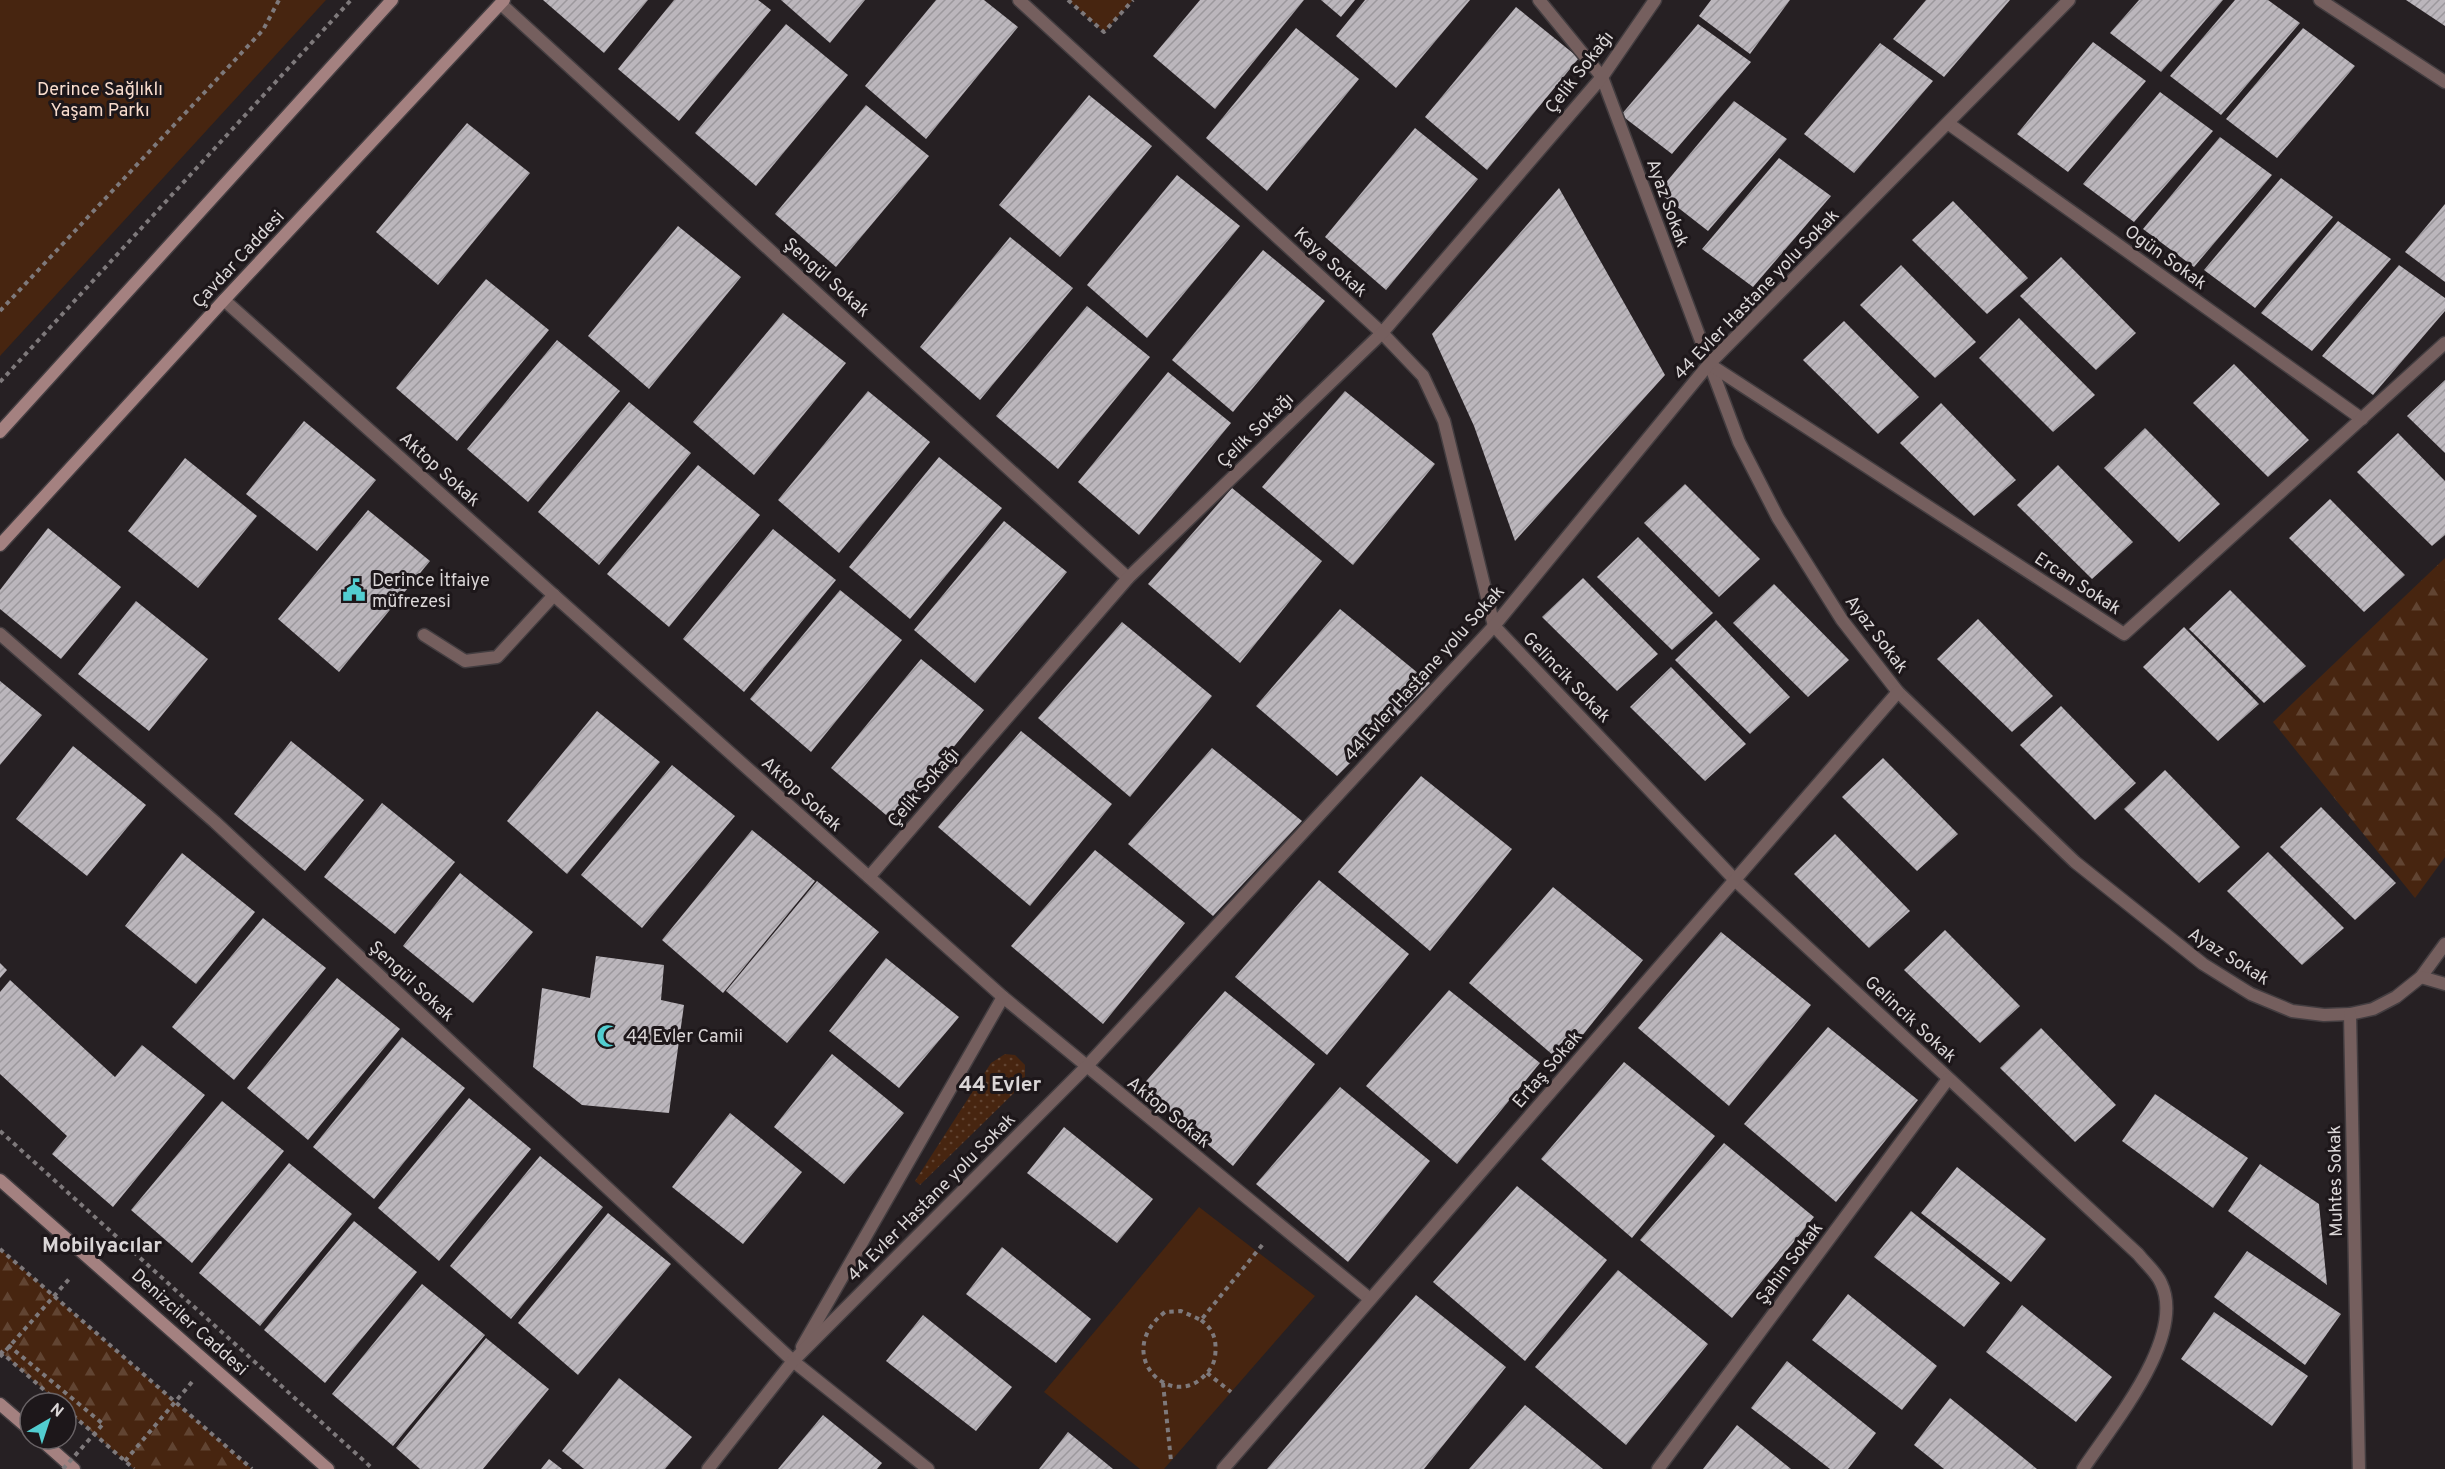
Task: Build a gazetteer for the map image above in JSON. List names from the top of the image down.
{
  "streets": {
    "main road": ["Çavdar Caddesi", "Denizciler Caddesi"],
    "street": [
      "Çelik Sokağı",
      "Ayaz Sokak",
      "Ogün Sokak",
      "Kaya Sokak",
      "Şengül Sokak",
      "44 Evler Hastane yolu Sokak",
      "Aktop Sokak",
      "Ercan Sokak",
      "Gelincik Sokak",
      "Ertaş Sokak",
      "Muhtes Sokak",
      "Şahin Sokak"
    ]
  },
  "crossings": [
    ["Çelik Sokağı", "Ayaz Sokak"],
    ["Çelik Sokağı", "Kaya Sokak"],
    ["Çelik Sokağı", "Şengül Sokak"],
    ["Çelik Sokağı", "Aktop Sokak"],
    ["Ayaz Sokak", "44 Evler Hastane yolu Sokak"],
    ["Ayaz Sokak", "Ercan Sokak"],
    ["Ayaz Sokak", "Ertaş Sokak"],
    ["Ayaz Sokak", "Muhtes Sokak"],
    ["Ogün Sokak", "44 Evler Hastane yolu Sokak"],
    ["Ogün Sokak", "Ercan Sokak"],
    ["Çavdar Caddesi", "Şengül Sokak"],
    ["Çavdar Caddesi", "Aktop Sokak"],
    ["Kaya Sokak", "44 Evler Hastane yolu Sokak"],
    ["Kaya Sokak", "Gelincik Sokak"],
    ["Şengül Sokak", "44 Evler Hastane yolu Sokak"],
    ["44 Evler Hastane yolu Sokak", "Aktop Sokak"],
    ["44 Evler Hastane yolu Sokak", "Ercan Sokak"],
    ["44 Evler Hastane yolu Sokak", "Gelincik Sokak"],
    ["Aktop Sokak", "Ertaş Sokak"],
    ["Gelincik Sokak", "Ertaş Sokak"],
    ["Gelincik Sokak", "Şahin Sokak"]
  ],
  "districts": ["44 Evler", "Mobilyacılar"],
  "parks": ["Derince Sağlıklı Yaşam Parkı"],
  "places": {
    "public building": ["Derince İtfaiye müfrezesi"],
    "mosque": ["44 Evler Camii"]
  },
  "north": "top right"
}
